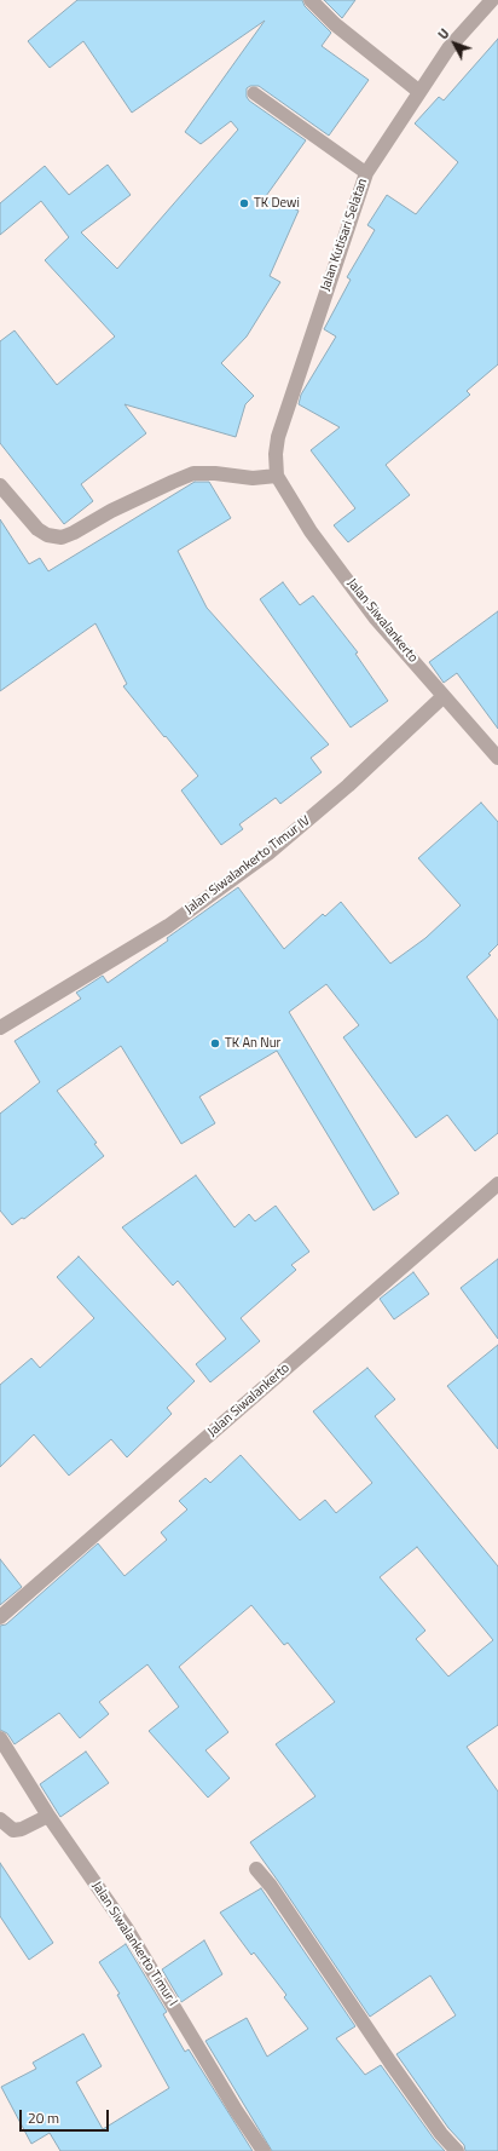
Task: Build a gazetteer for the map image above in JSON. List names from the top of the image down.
{
  "streets": {
    "street": [
      "Jalan Kutisari Selatan",
      "Jalan Siwalankerto",
      "Jalan Siwalankerto Timur IV",
      "Jalan Siwalankerto Timur I"
    ]
  },
  "crossings": [
    ["Jalan Kutisari Selatan", "Jalan Siwalankerto"],
    ["Jalan Siwalankerto", "Jalan Siwalankerto Timur IV"]
  ],
  "places": ["TK Dewi", "TK An Nur"],
  "scale_bar": "20 m",
  "north": "top left"
}
